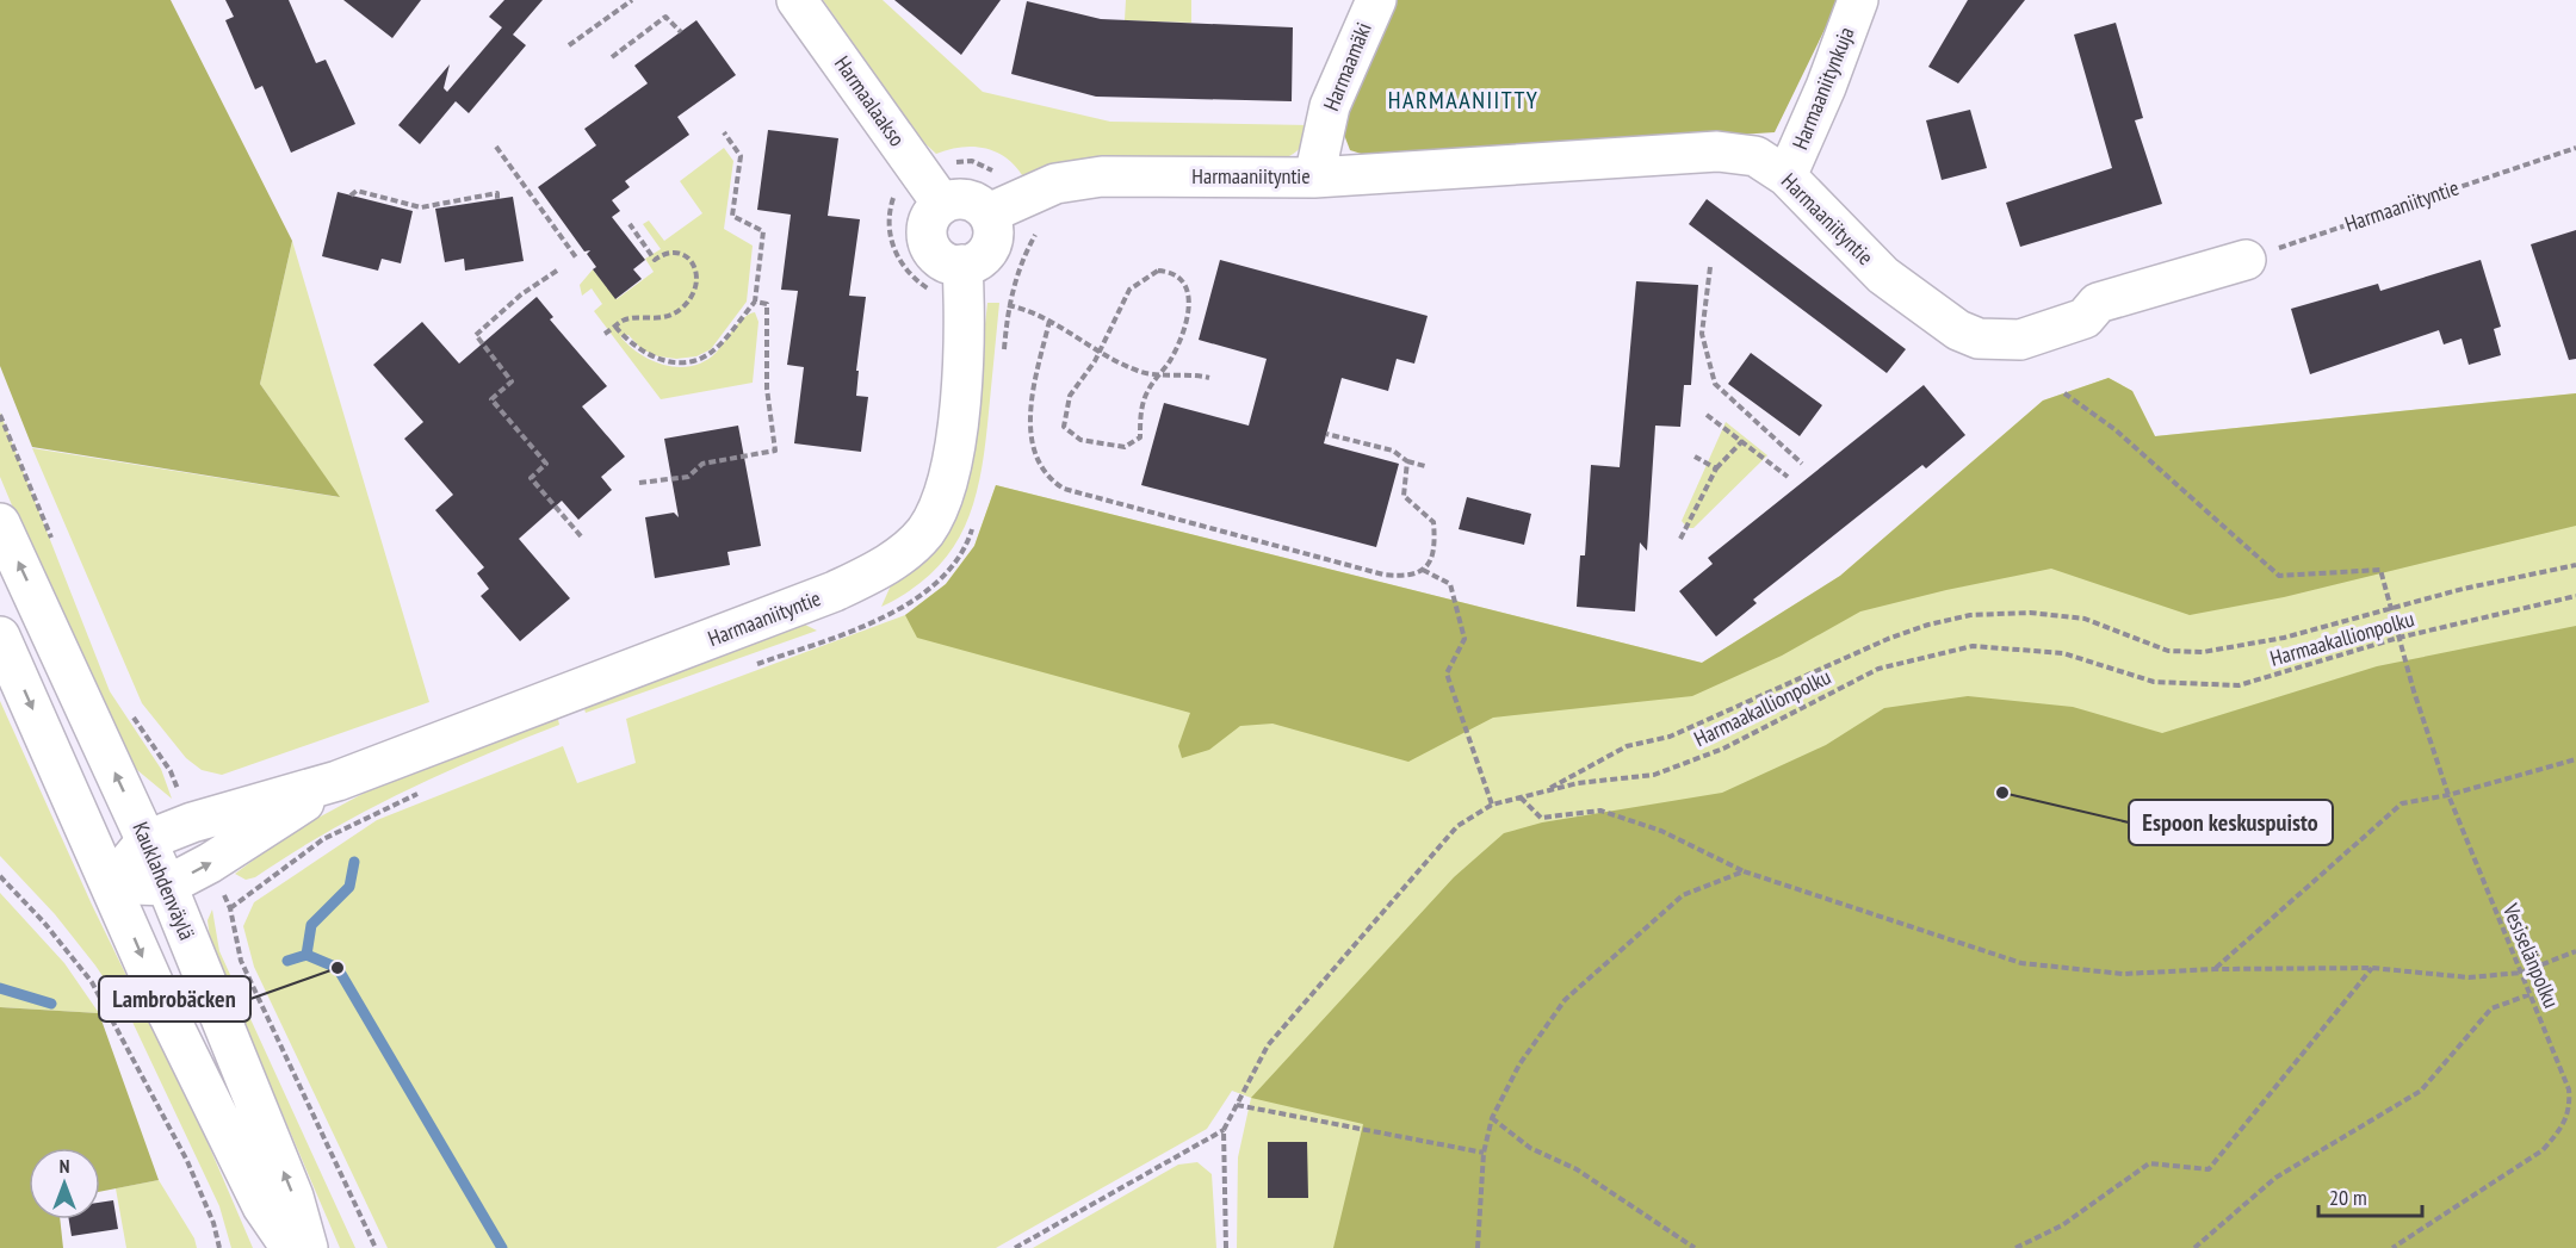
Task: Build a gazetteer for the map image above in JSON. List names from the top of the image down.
{
  "streets": {
    "street": [
      "Harmaamäki",
      "Harmaaniitynkuja",
      "Harmaalaakso",
      "Harmaaniityntie",
      "Kauklahdenväylä"
    ],
    "path": ["Harmaakallionpolku", "Vesiselänpolku"]
  },
  "crossings": [
    ["Harmaamäki", "Harmaaniityntie"],
    ["Harmaaniitynkuja", "Harmaaniityntie"],
    ["Harmaalaakso", "Harmaaniityntie"],
    ["Harmaaniityntie", "Kauklahdenväylä"],
    ["Harmaakallionpolku", "Vesiselänpolku"]
  ],
  "districts": ["HARMAANIITTY"],
  "places": ["Espoon keskuspuisto", "Lambrobäcken"],
  "scale_bar": "20 m",
  "north": "top"
}
